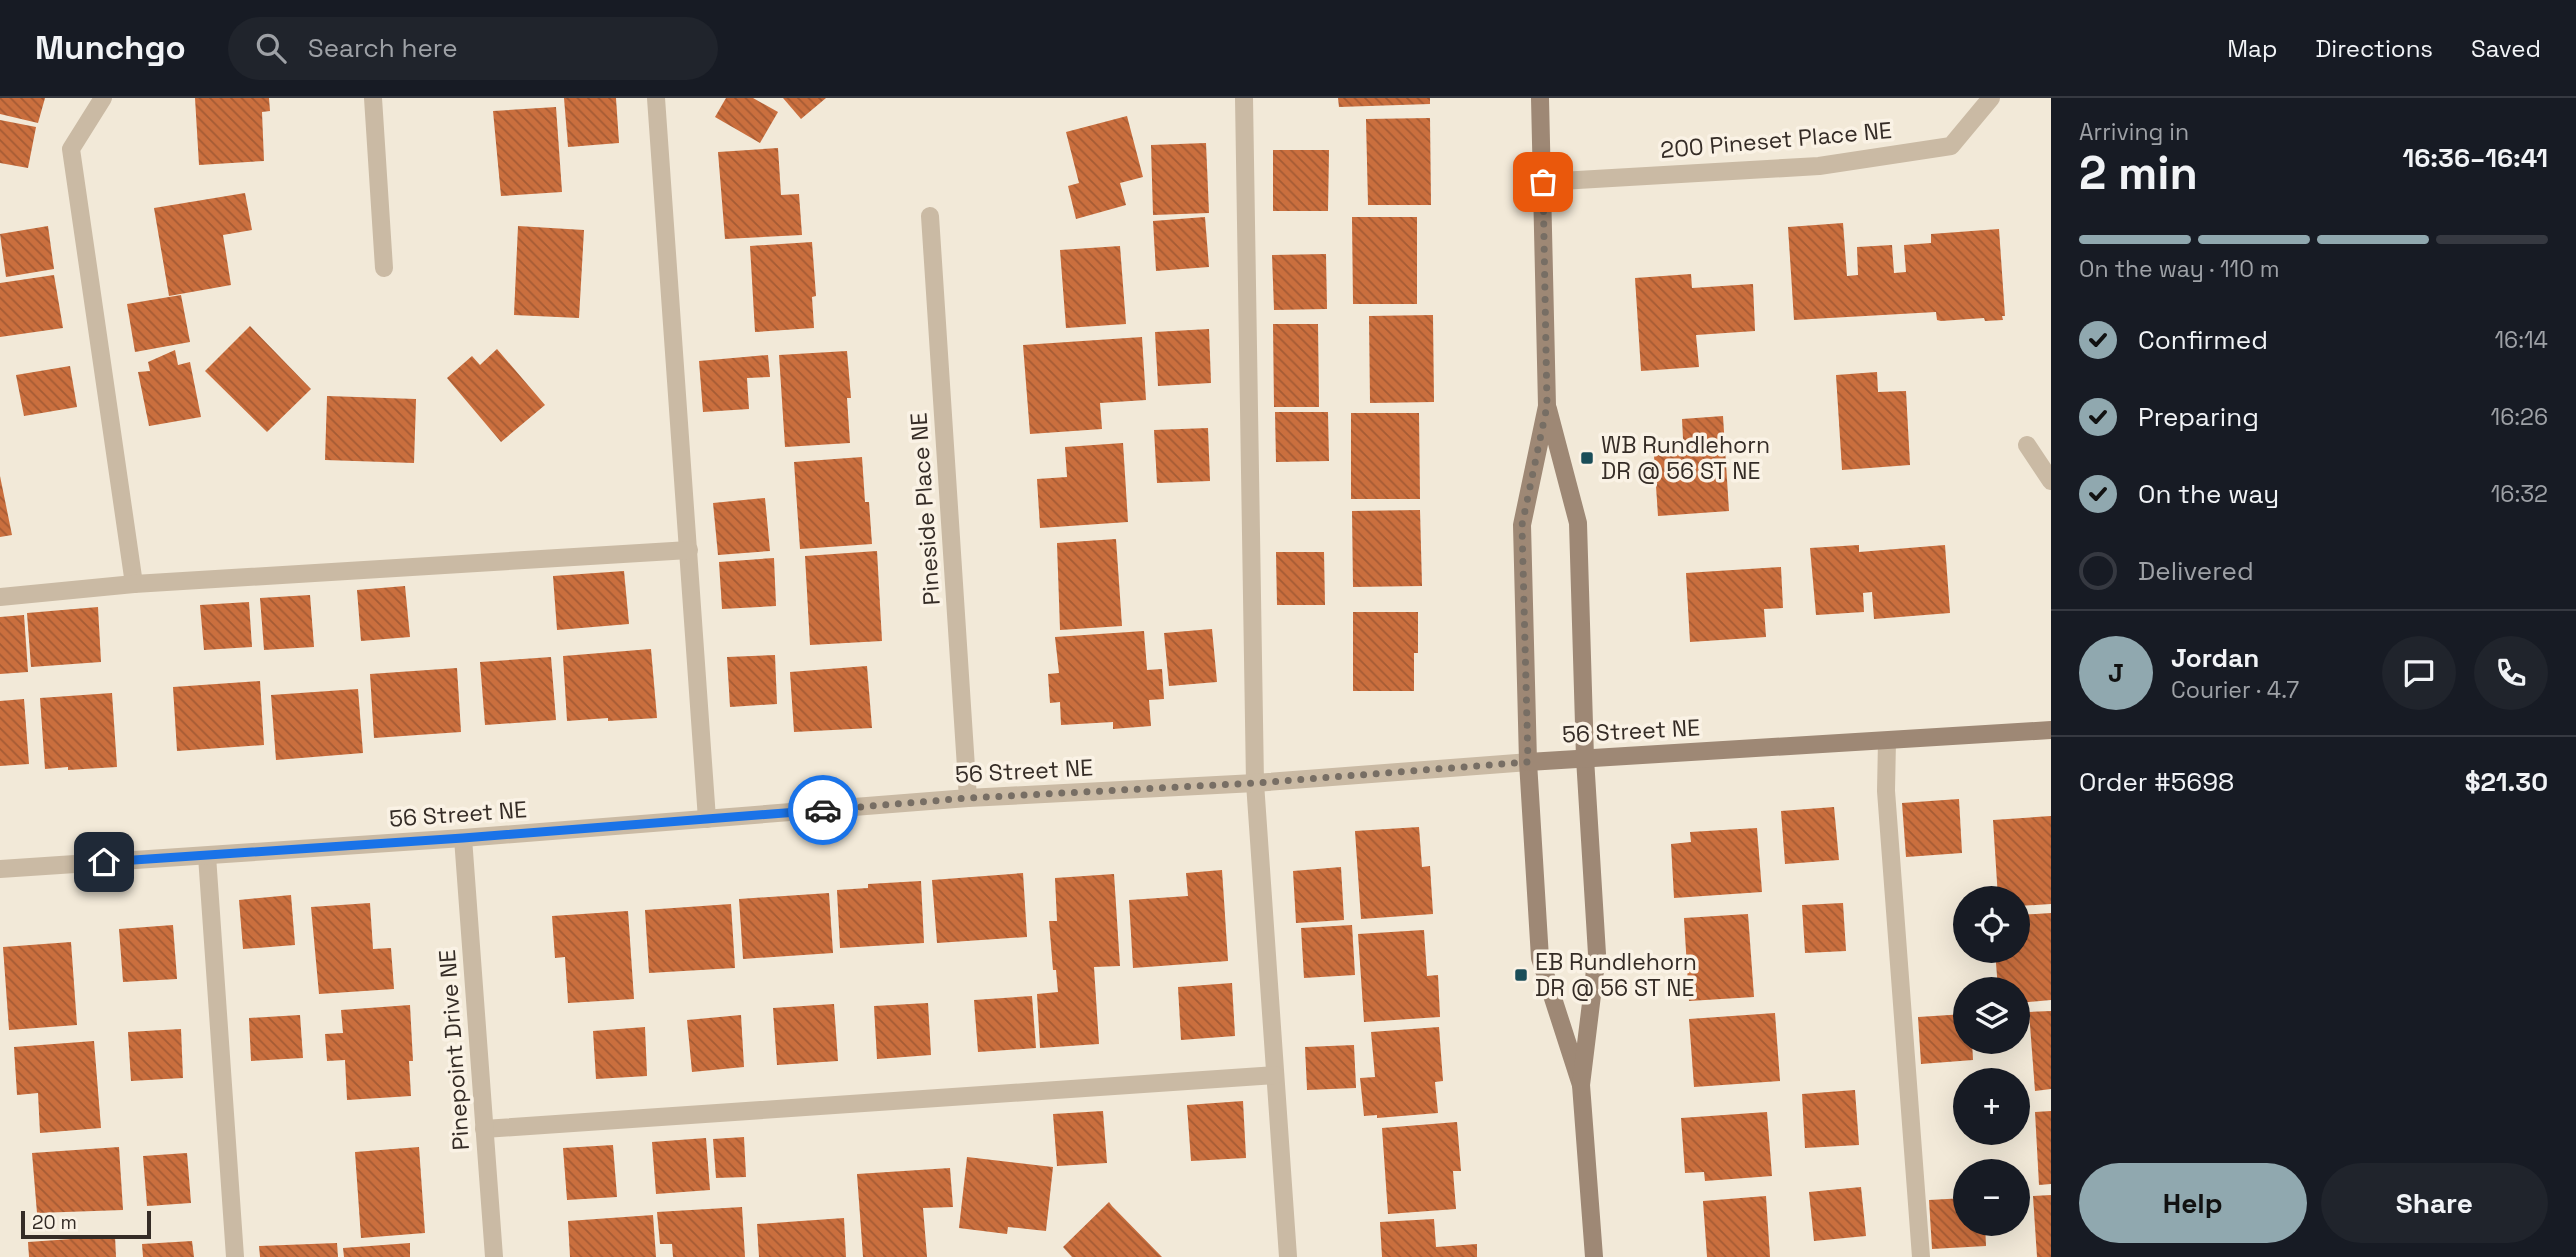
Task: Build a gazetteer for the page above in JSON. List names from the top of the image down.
{
  "streets": {
    "street": [
      "200 Pineset Place NE",
      "Pineside Place NE",
      "56 Street NE",
      "Pinepoint Drive NE"
    ]
  },
  "crossings": [
    ["Pineside Place NE", "56 Street NE"],
    ["56 Street NE", "Pinepoint Drive NE"]
  ],
  "places": {
    "transit": ["WB Rundlehorn DR @ 56 ST NE", "EB Rundlehorn DR @ 56 ST NE"]
  },
  "scale_bar": "20 m",
  "page": {
    "header": "Munchgo",
    "search": "Search here",
    "nav": ["Map", "Directions", "Saved"],
    "heading": ["2 min", "Arriving in", "16:36–16:41"],
    "panel": [
      "Jordan",
      "Courier · 4.7",
      "Order #5698",
      "$21.30"
    ],
    "bar": "On the way · 110 m",
    "list": [
      ["Confirmed", "16:14"],
      ["Preparing", "16:26"],
      ["On the way", "16:32"],
      "Delivered"
    ],
    "round": "J",
    "map_buttons": ["+", "−"],
    "buttons": ["Help", "Share"],
    "scale": "20 m"
  }
}
